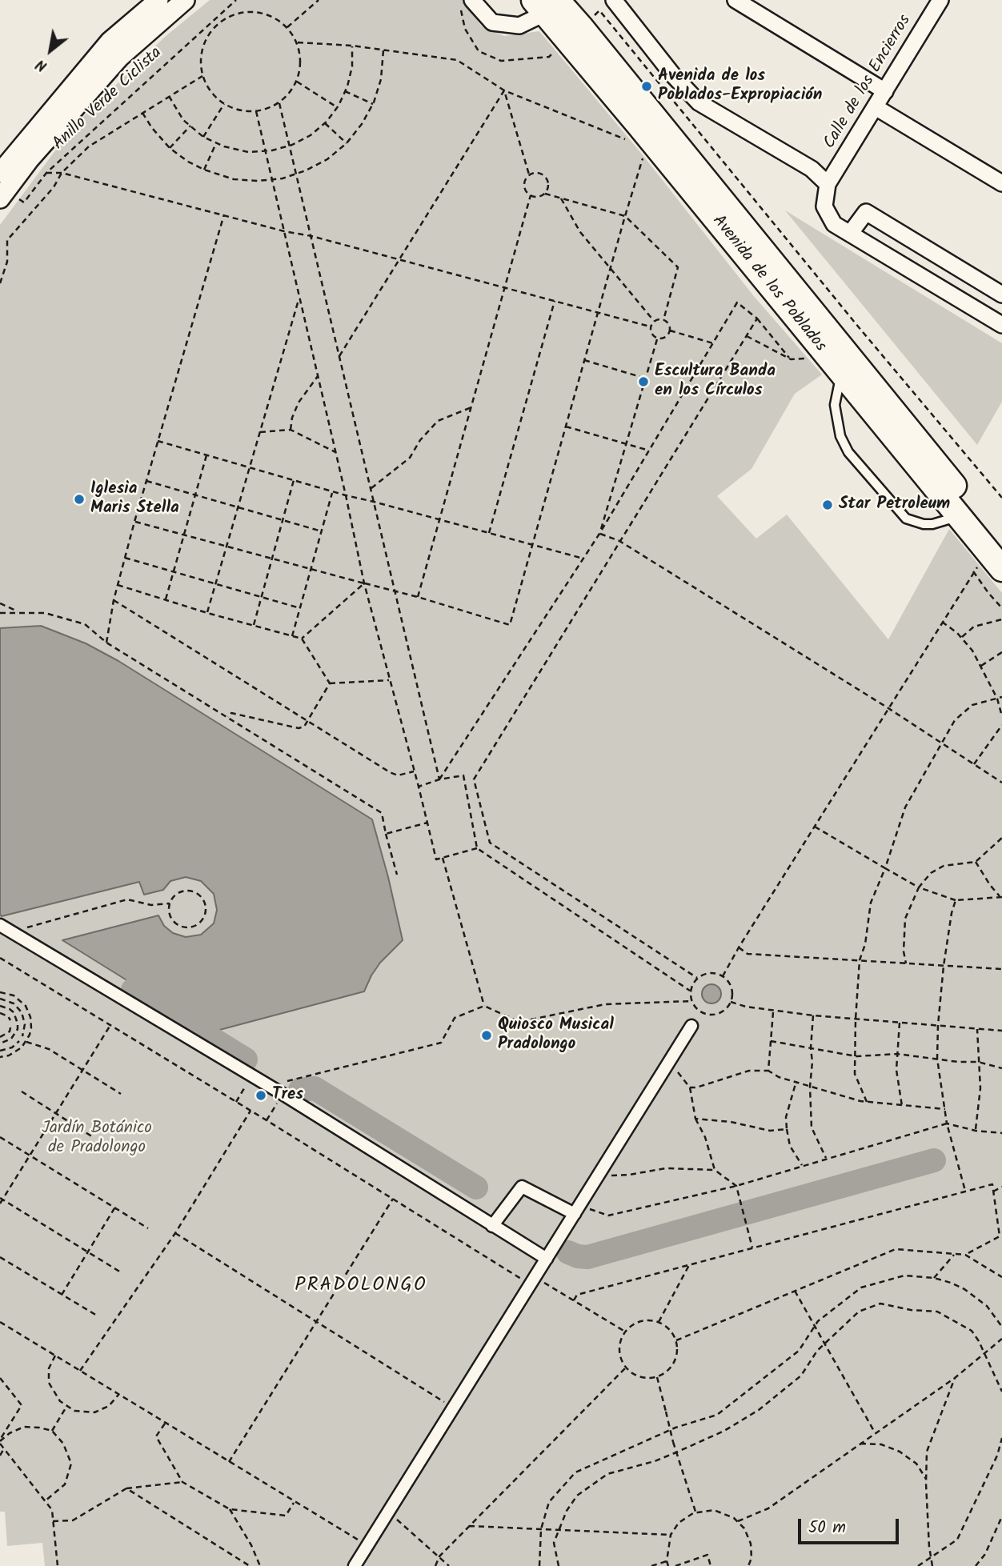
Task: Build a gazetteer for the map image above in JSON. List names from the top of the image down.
{
  "streets": {
    "main road": ["Avenida de los Poblados"],
    "street": ["Calle de los Encierros"],
    "path": ["Anillo Verde Ciclista"]
  },
  "districts": ["PRADOLONGO"],
  "parks": ["Jardín Botánico de Pradolongo"],
  "places": [
    "Avenida de los Poblados-Expropiación",
    "Escultura Banda en los Círculos",
    "Iglesia Maris Stella",
    "Star Petroleum",
    "Quiosco Musical Pradolongo",
    "Tres"
  ],
  "scale_bar": "50 m",
  "north": "bottom left"
}
